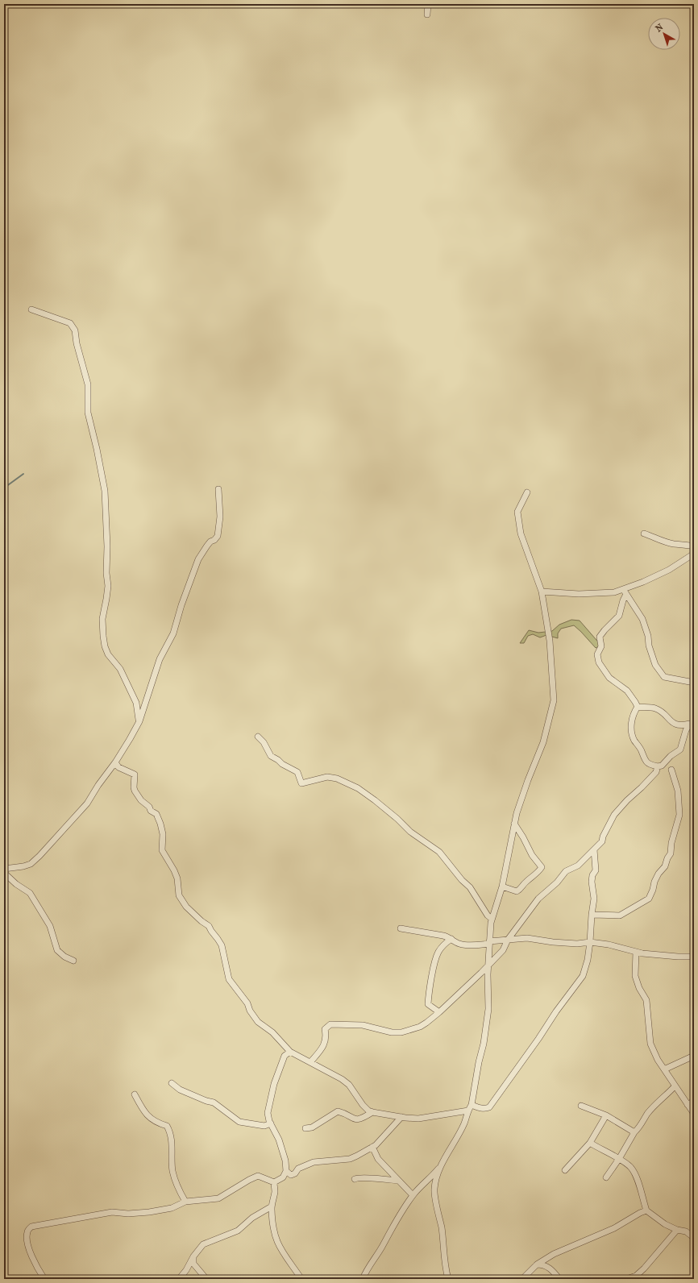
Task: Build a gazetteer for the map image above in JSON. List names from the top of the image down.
{
  "north": "top left"
}
